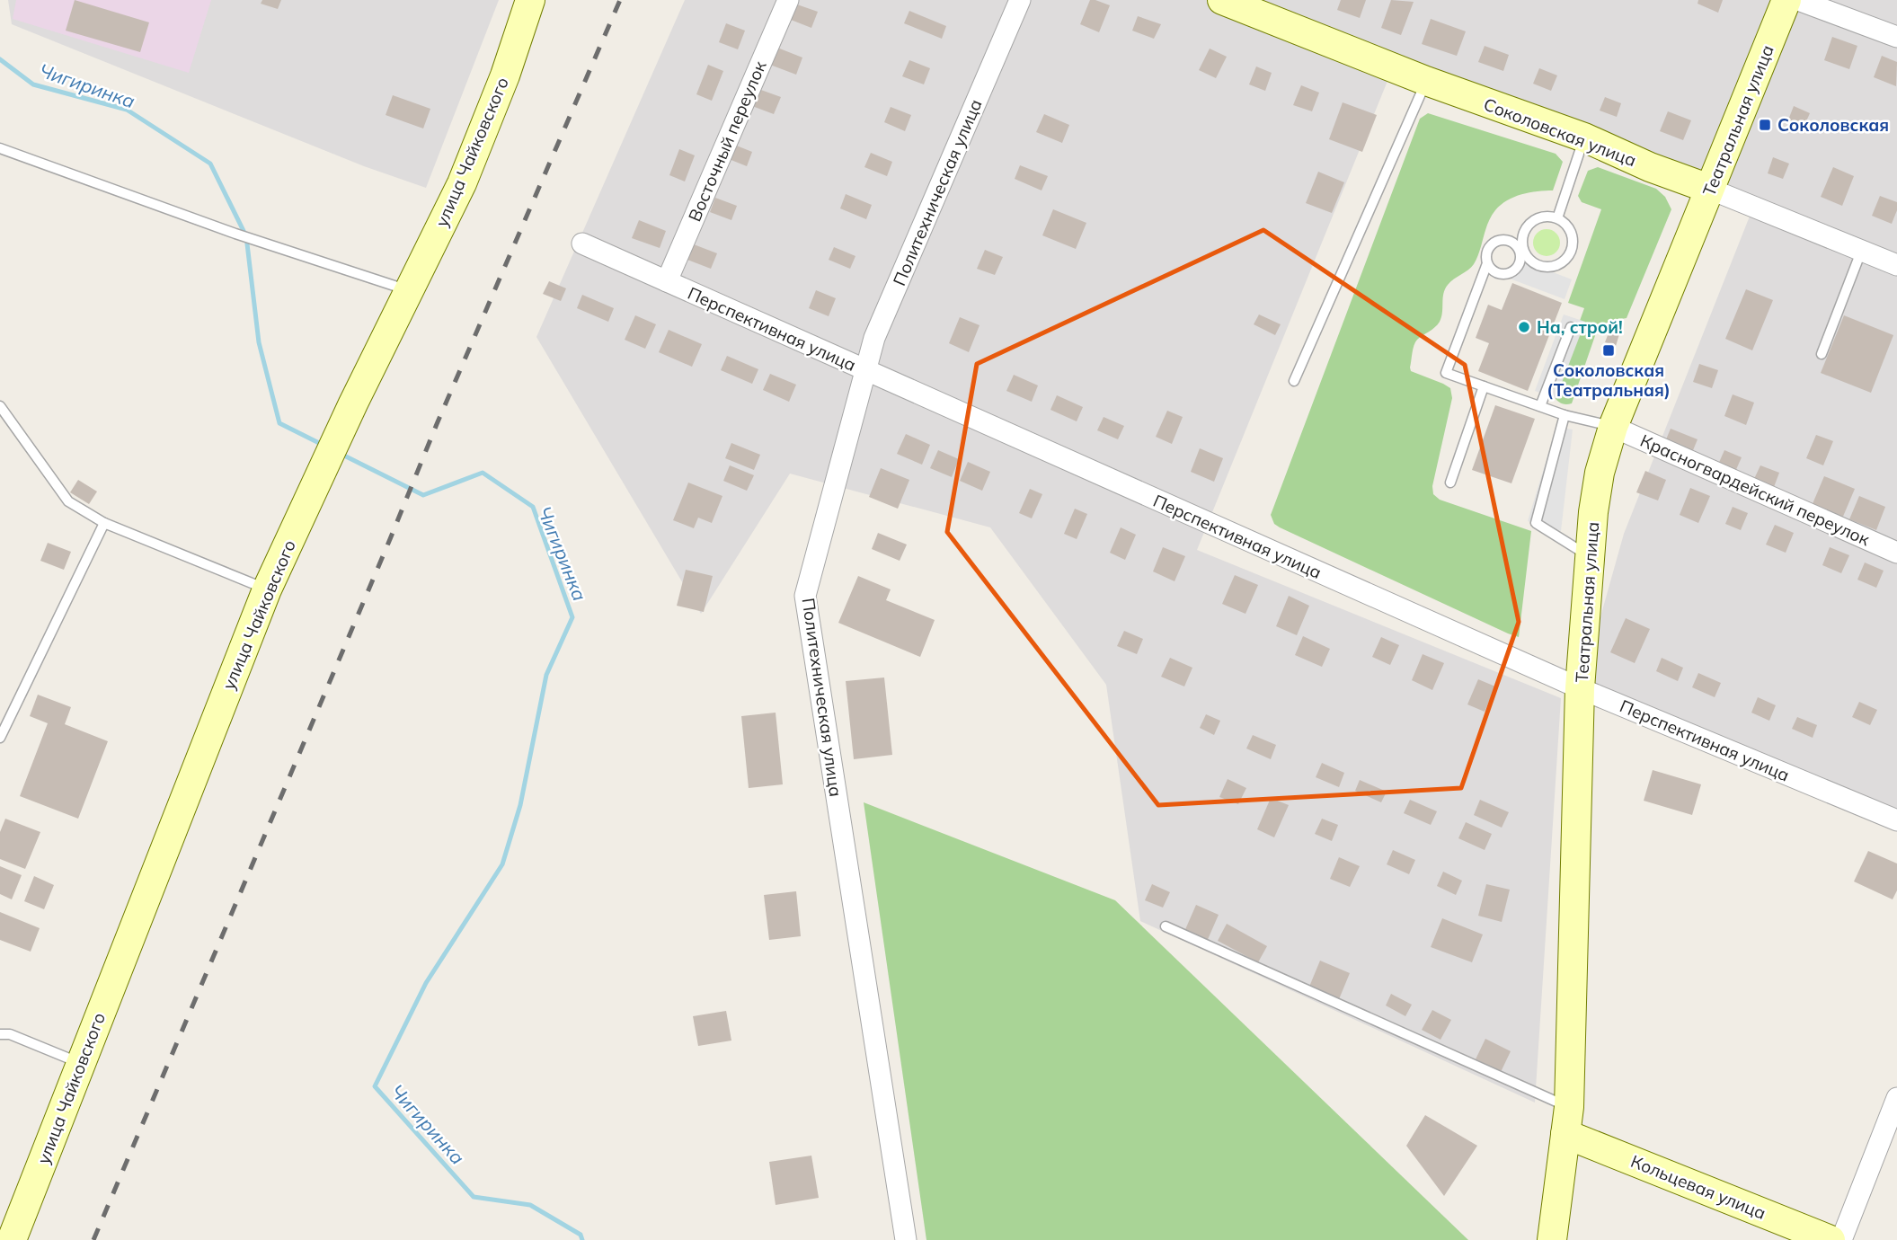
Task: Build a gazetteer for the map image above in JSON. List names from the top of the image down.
{
  "streets": {
    "street": [
      "Театральная улица",
      "Соколовская улица",
      "Восточный переулок",
      "улица Чайковского",
      "Политехническая улица",
      "Перспективная улица",
      "Красногвардейский переулок",
      "Кольцевая улица"
    ]
  },
  "crossings": [
    ["Театральная улица", "Соколовская улица"],
    ["Театральная улица", "Перспективная улица"],
    ["Театральная улица", "Красногвардейский переулок"],
    ["Театральная улица", "Кольцевая улица"],
    ["Восточный переулок", "Перспективная улица"],
    ["Политехническая улица", "Перспективная улица"]
  ],
  "water": ["Чигиринка"],
  "places": {
    "transit": ["Соколовская", "Соколовская (Театральная)"],
    "other": ["На, строй!"]
  }
}
